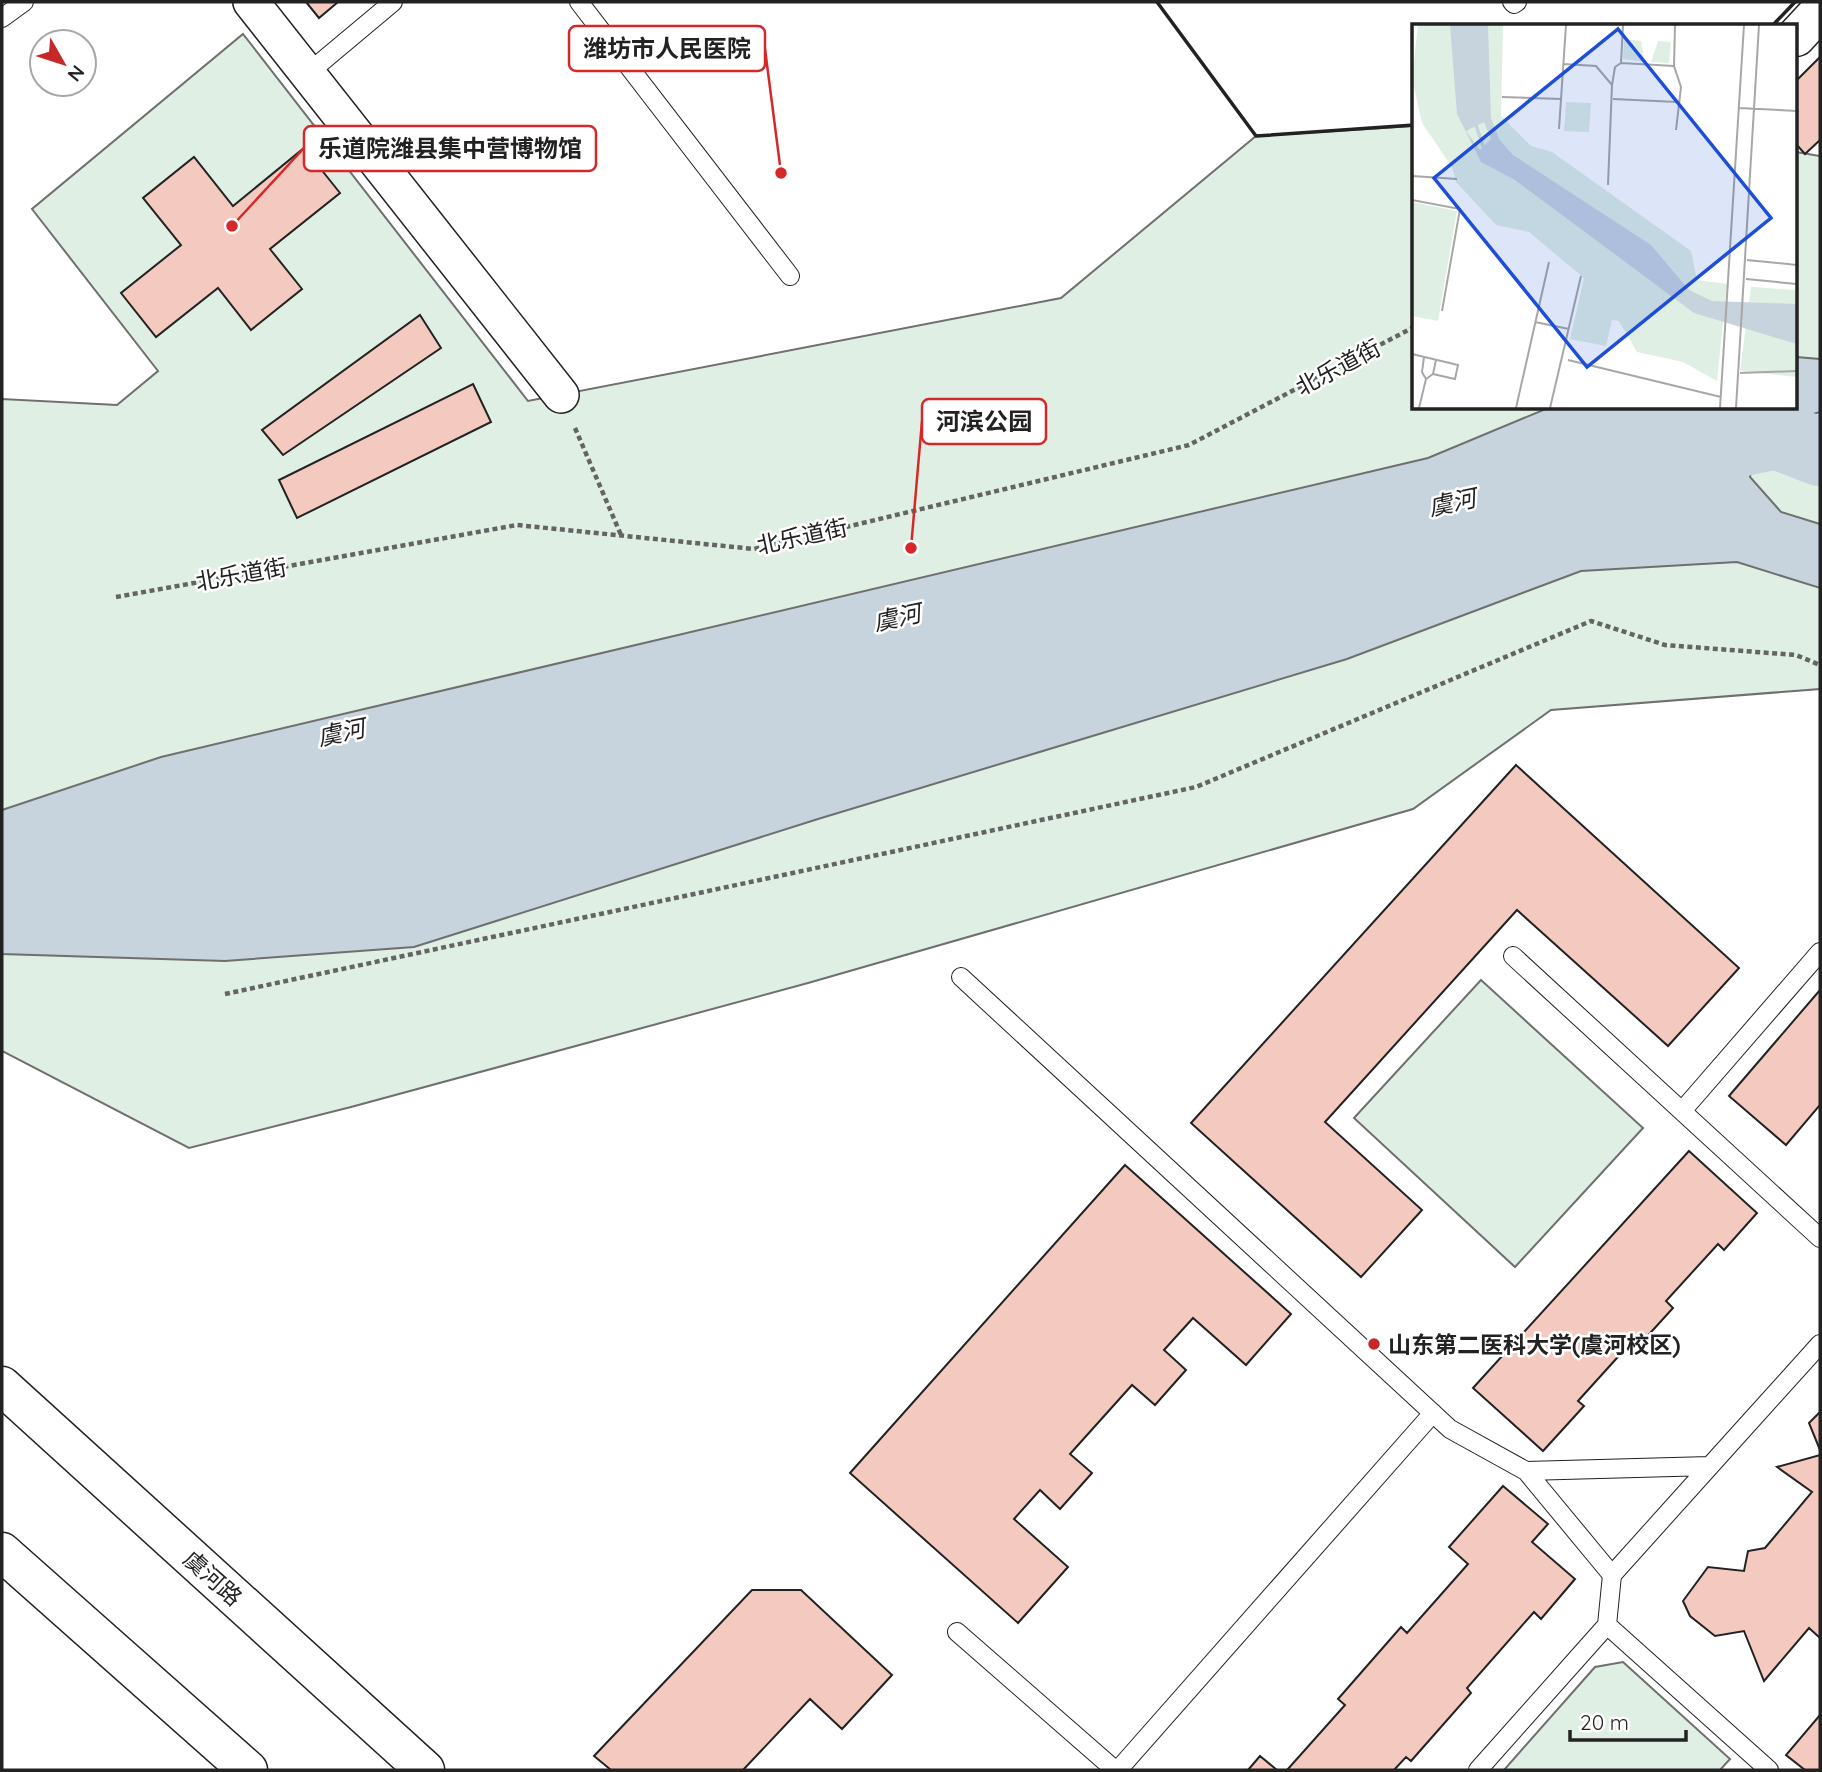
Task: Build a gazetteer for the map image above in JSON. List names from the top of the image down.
{
  "streets": {
    "main road": ["虞河路"],
    "path": ["北乐道街"]
  },
  "water": ["虞河"],
  "places": [
    "潍坊市人民医院",
    "乐道院潍县集中营博物馆",
    "河滨公园",
    "山东第二医科大学(虞河校区)"
  ],
  "scale_bar": "20 m",
  "north": "bottom right"
}
